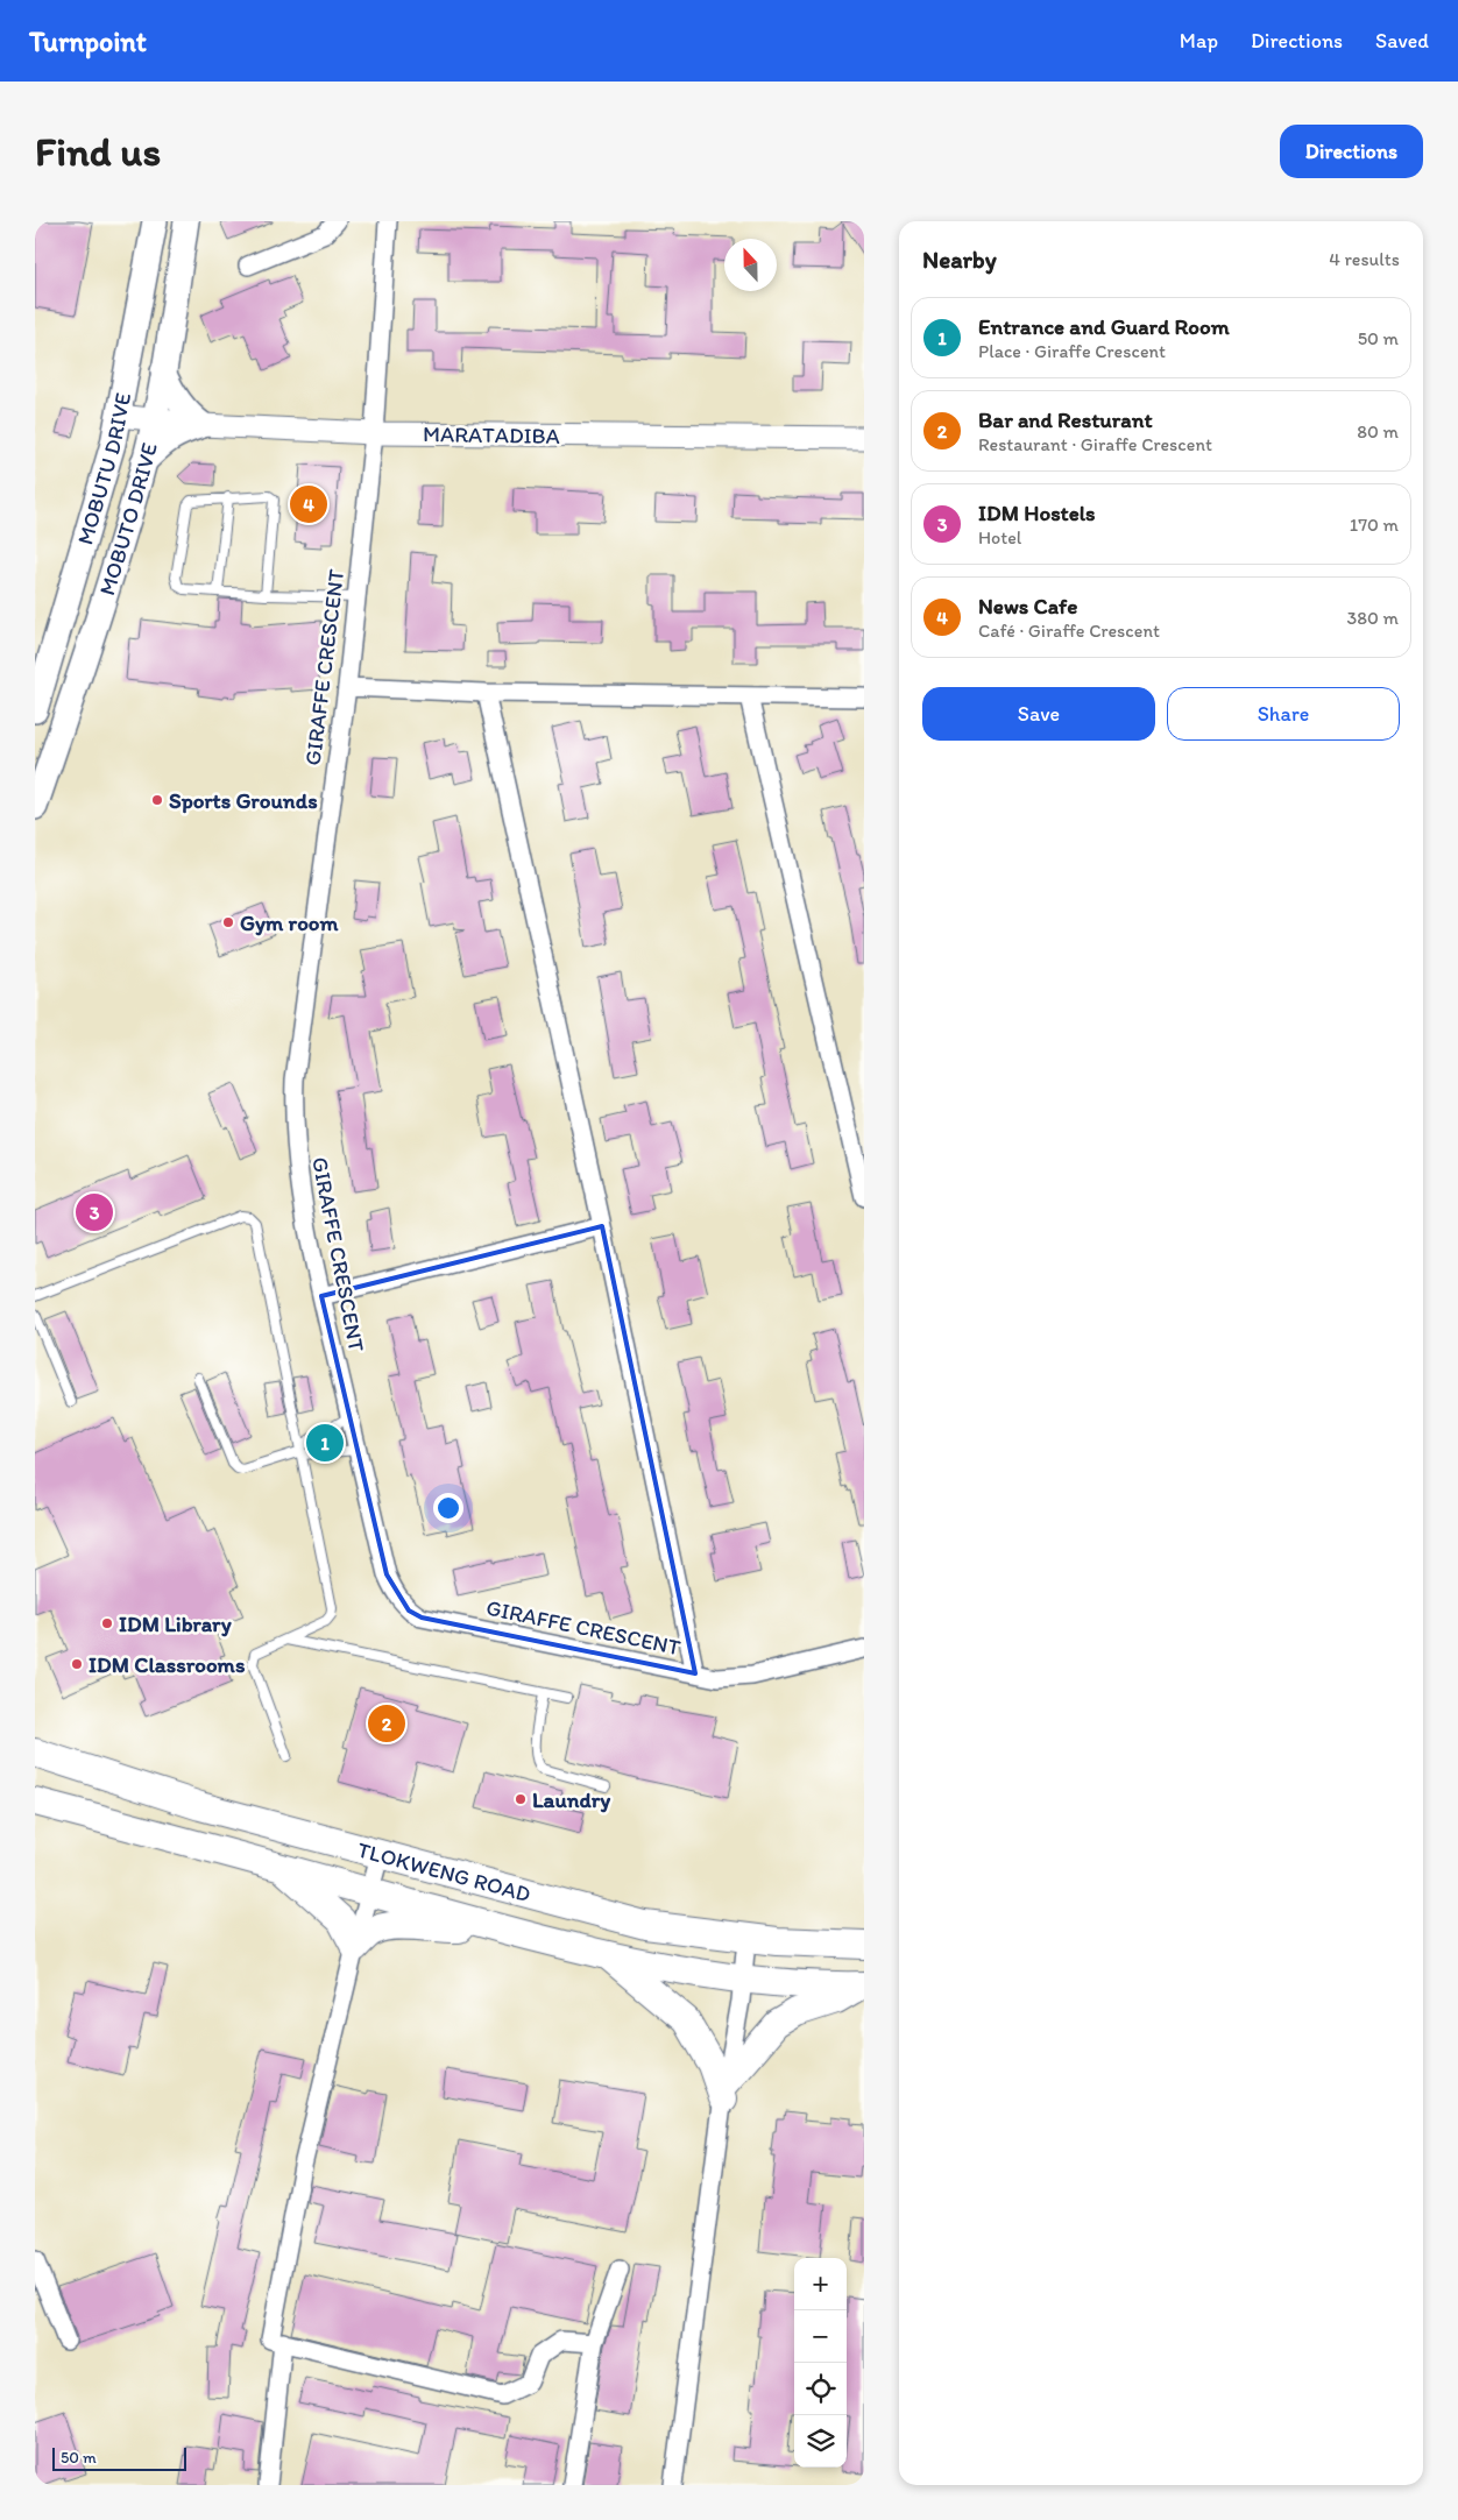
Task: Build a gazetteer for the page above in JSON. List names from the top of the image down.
{
  "streets": {
    "main road": ["MOBUTU DRIVE", "MOBUTO DRIVE", "TLOKWENG ROAD"],
    "street": ["MARATADIBA", "GIRAFFE CRESCENT"]
  },
  "crossings": [
    ["MARATADIBA", "MOBUTU DRIVE"],
    ["MARATADIBA", "MOBUTO DRIVE"],
    ["MARATADIBA", "GIRAFFE CRESCENT"]
  ],
  "places": [
    "Sports Grounds",
    "Gym room",
    "IDM Library",
    "IDM Classrooms",
    "Laundry"
  ],
  "scale_bar": "50 m",
  "north": "top",
  "page": {
    "header": "Turnpoint",
    "nav": ["Map", "Directions", "Saved"],
    "buttons": [
      "Directions",
      ["Save", "Share"]
    ],
    "title": "Find us",
    "heading": ["Nearby", "4 results"],
    "list": [
      {
        "mark": "1",
        "name": "Entrance and Guard Room",
        "note": "Place · Giraffe Crescent",
        "value": "50 m"
      },
      {
        "mark": "2",
        "name": "Bar and Resturant",
        "note": "Restaurant · Giraffe Crescent",
        "value": "80 m"
      },
      {
        "mark": "3",
        "name": "IDM Hostels",
        "note": "Hotel",
        "value": "170 m"
      },
      {
        "mark": "4",
        "name": "News Cafe",
        "note": "Café · Giraffe Crescent",
        "value": "380 m"
      }
    ],
    "pins": [
      "4",
      "3",
      "1",
      "2"
    ],
    "map_buttons": ["+", "−"],
    "scale": "50 m"
  }
}
